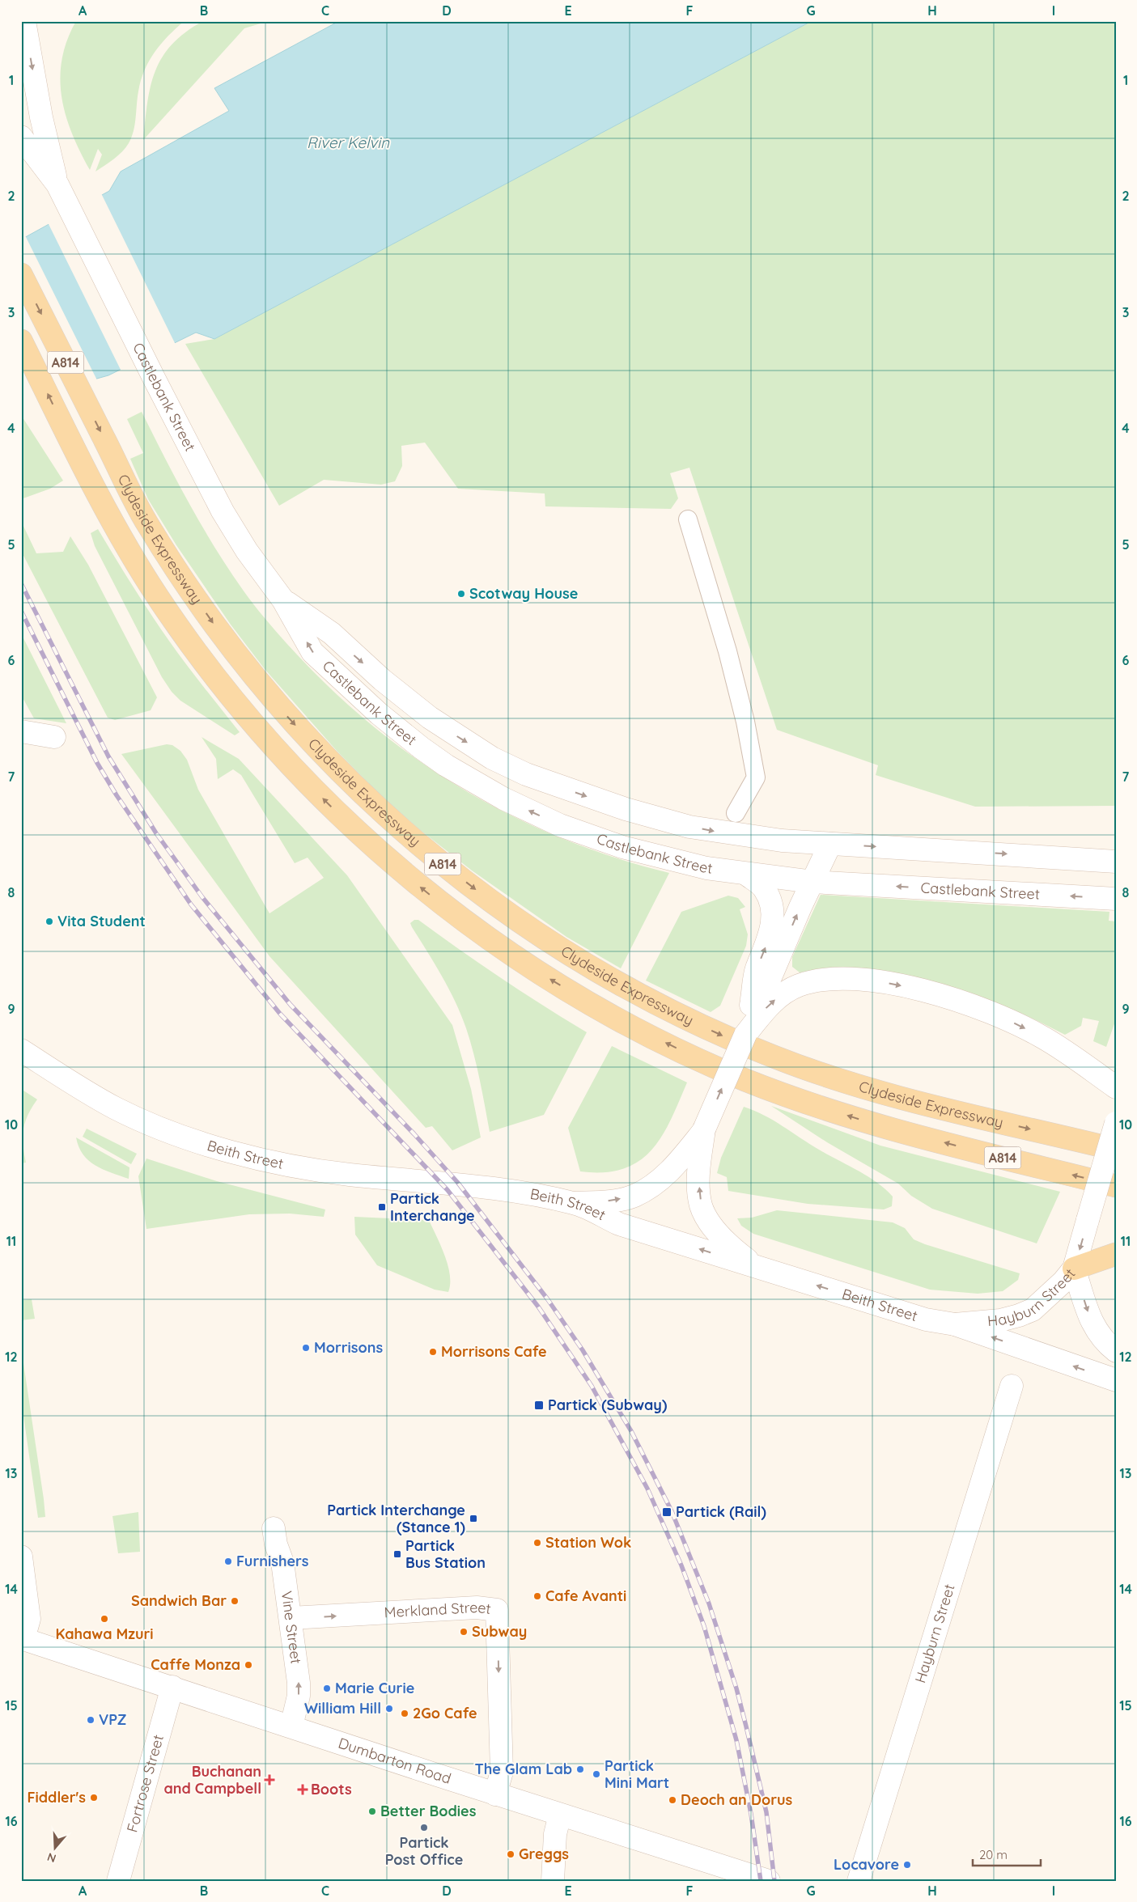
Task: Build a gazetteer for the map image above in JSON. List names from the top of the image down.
{
  "streets": {
    "main road": [
      "A814",
      "Castlebank Street",
      "Clydeside Expressway",
      "Beith Street",
      "Hayburn Street",
      "Merkland Street",
      "Vine Street",
      "Dumbarton Road",
      "Fortrose Street"
    ]
  },
  "crossings": [
    ["Beith Street", "Hayburn Street"],
    ["Merkland Street", "Vine Street"],
    ["Merkland Street", "Dumbarton Road"],
    ["Vine Street", "Dumbarton Road"],
    ["Dumbarton Road", "Fortrose Street"]
  ],
  "one_way": ["Beith Street", "Vine Street"],
  "water": ["River Kelvin"],
  "places": {
    "other": [
      "Scotway House",
      "Vita Student",
      "Morrisons",
      "Morrisons Cafe",
      "Station Wok",
      "Furnishers",
      "Cafe Avanti",
      "Sandwich Bar",
      "Kahawa Mzuri",
      "Subway",
      "Caffe Monza",
      "Marie Curie",
      "William Hill",
      "2Go Cafe",
      "VPZ",
      "The Glam Lab",
      "Partick Mini Mart",
      "Fiddler's",
      "Deoch an Dorus",
      "Better Bodies",
      "Partick Post Office",
      "Greggs",
      "Locavore"
    ],
    "transit": [
      "Partick Interchange",
      "Partick (Subway)",
      "Partick (Rail)",
      "Partick Interchange (Stance 1)",
      "Partick Bus Station"
    ],
    "health": ["Buchanan and Campbell", "Boots"]
  },
  "scale_bar": "20 m",
  "north": "bottom",
  "grid": {
    "columns": [
      "A",
      "B",
      "C",
      "D",
      "E",
      "F",
      "G",
      "H",
      "I"
    ],
    "rows": [
      "1",
      "2",
      "3",
      "4",
      "5",
      "6",
      "7",
      "8",
      "9",
      "10",
      "11",
      "12",
      "13",
      "14",
      "15",
      "16"
    ]
  }
}
